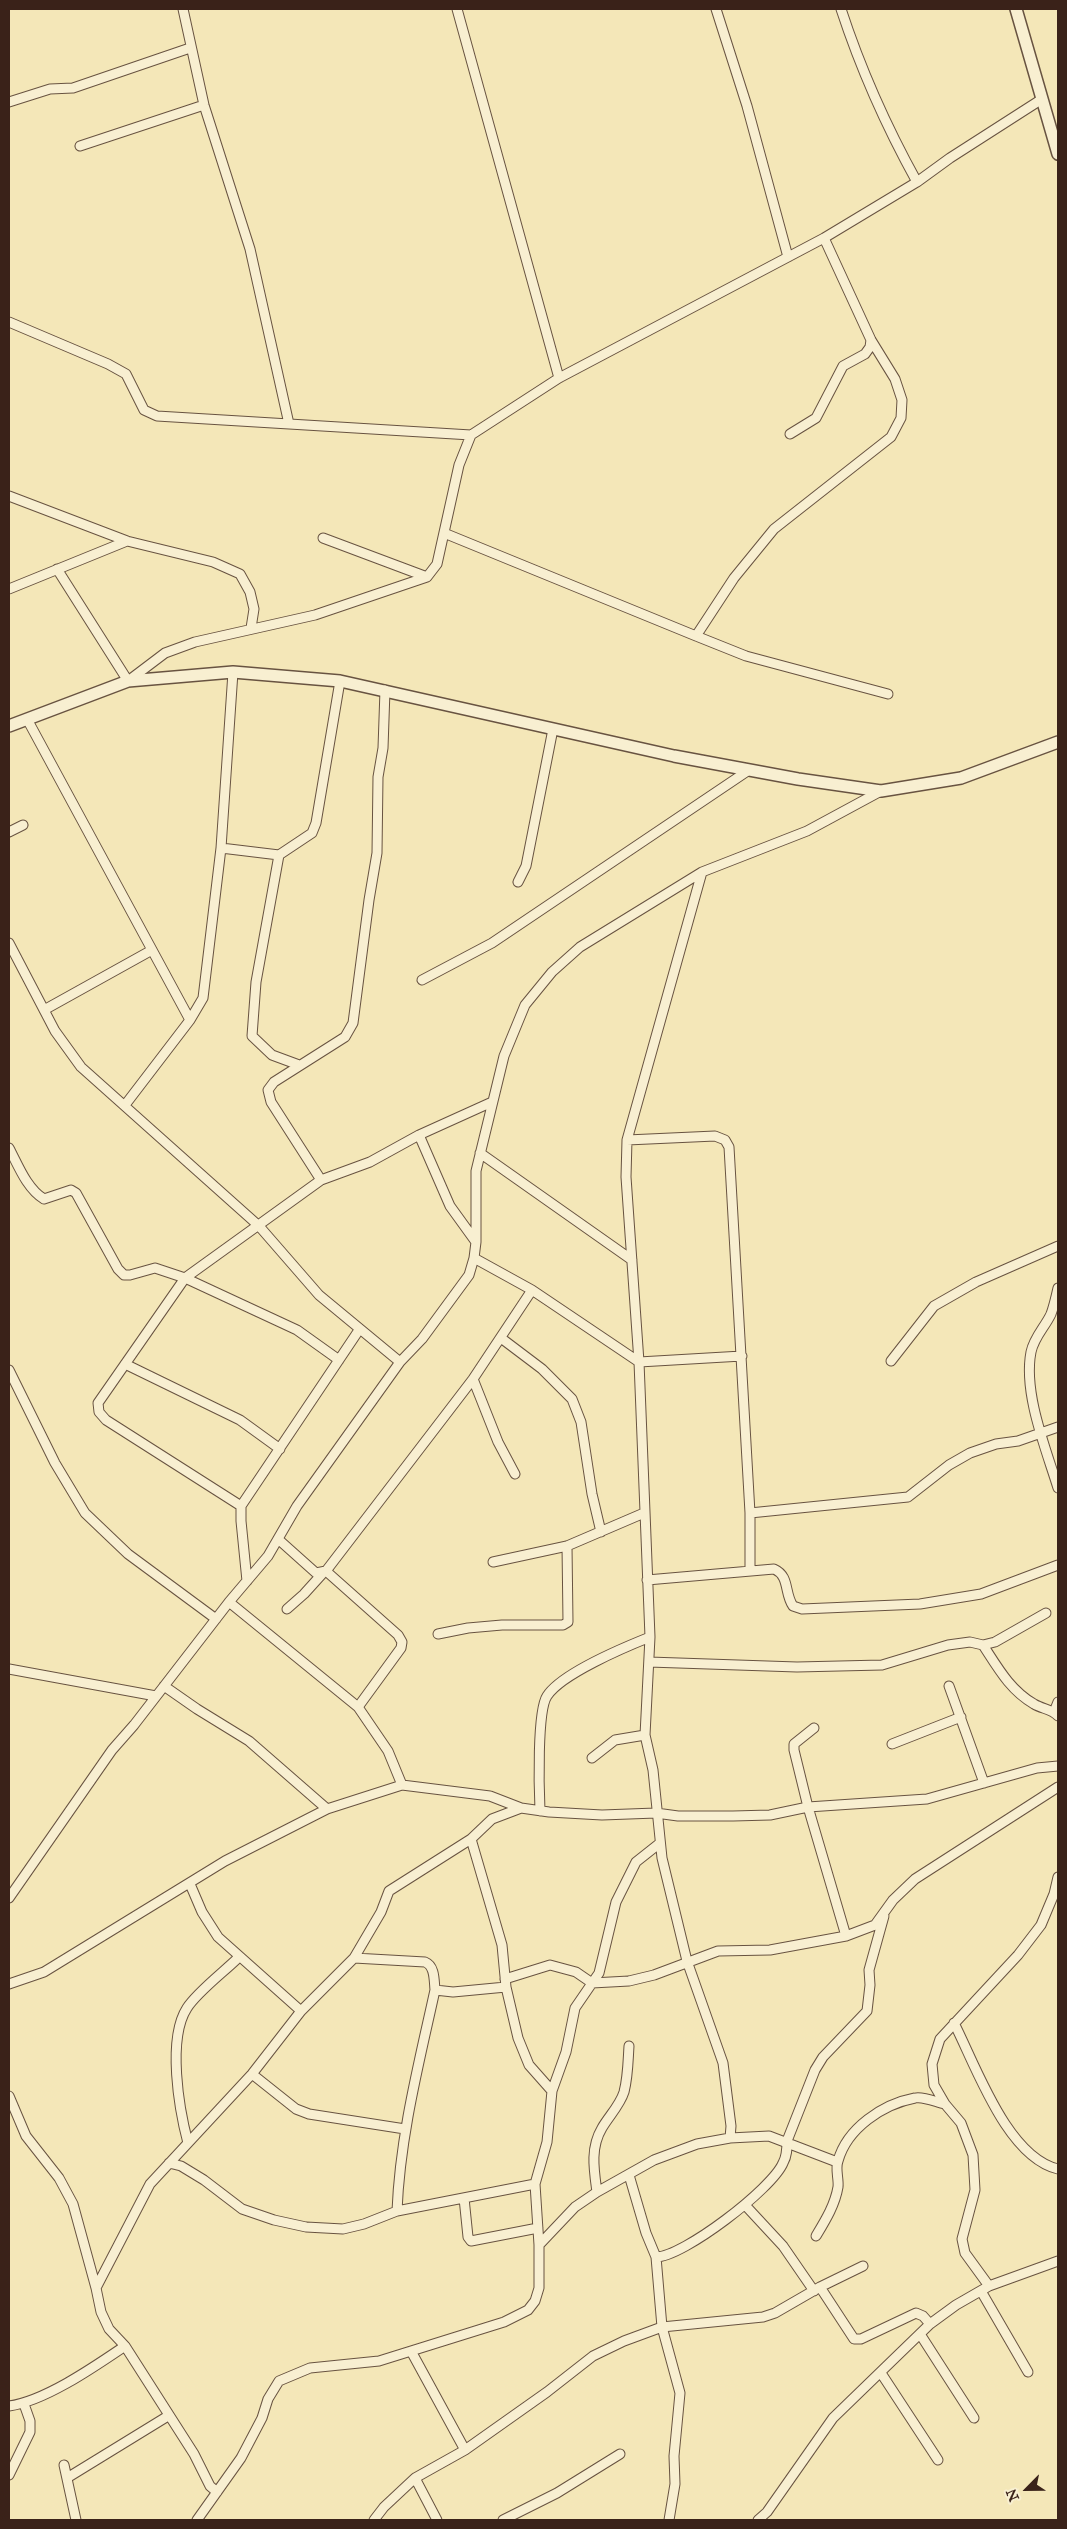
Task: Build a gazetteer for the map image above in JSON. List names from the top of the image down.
{
  "north": "bottom left"
}
